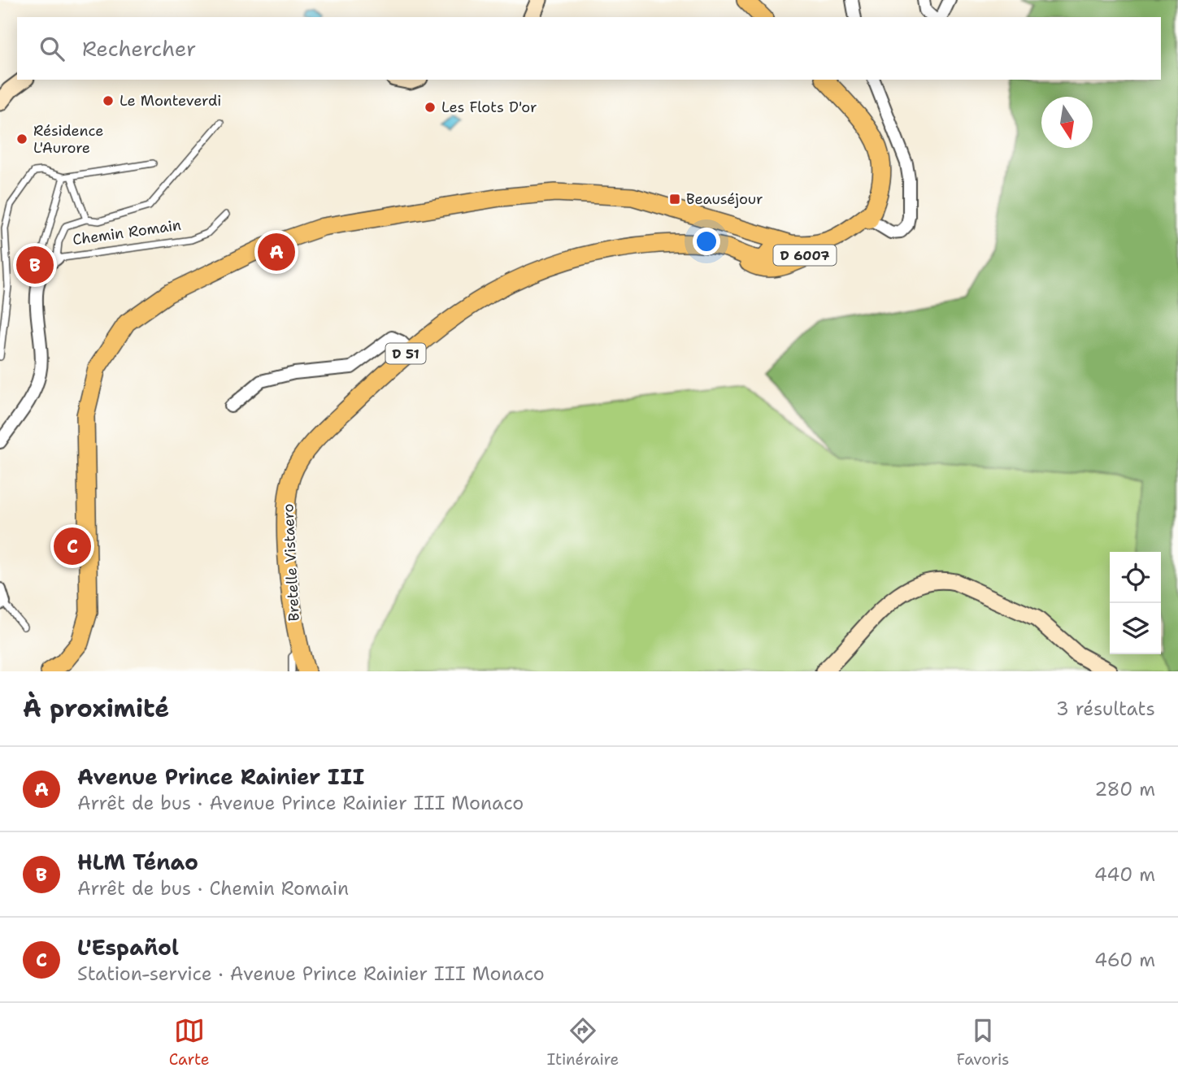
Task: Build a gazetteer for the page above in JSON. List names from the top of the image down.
{
  "streets": {
    "main road": ["D 6007", "D 51", "Bretelle Vistaero"],
    "street": ["Chemin Romain"]
  },
  "crossings": [
    ["D 6007", "Bretelle Vistaero"]
  ],
  "places": {
    "other": ["Le Monteverdi", "Les Flots D'or", "Résidence L'Aurore"],
    "transit": ["Beauséjour"]
  },
  "north": "bottom",
  "page": {
    "search": "Rechercher",
    "pins": ["A", "B", "C"],
    "heading": ["À proximité", "3 résultats"],
    "list": [
      {
        "mark": "A",
        "name": "Avenue Prince Rainier III",
        "note": "Arrêt de bus · Avenue Prince Rainier III Monaco",
        "value": "280 m"
      },
      {
        "mark": "B",
        "name": "HLM Ténao",
        "note": "Arrêt de bus · Chemin Romain",
        "value": "440 m"
      },
      {
        "mark": "C",
        "name": "L'Español",
        "note": "Station-service · Avenue Prince Rainier III Monaco",
        "value": "460 m"
      }
    ],
    "nav": ["Carte", "Itinéraire", "Favoris"]
  }
}
